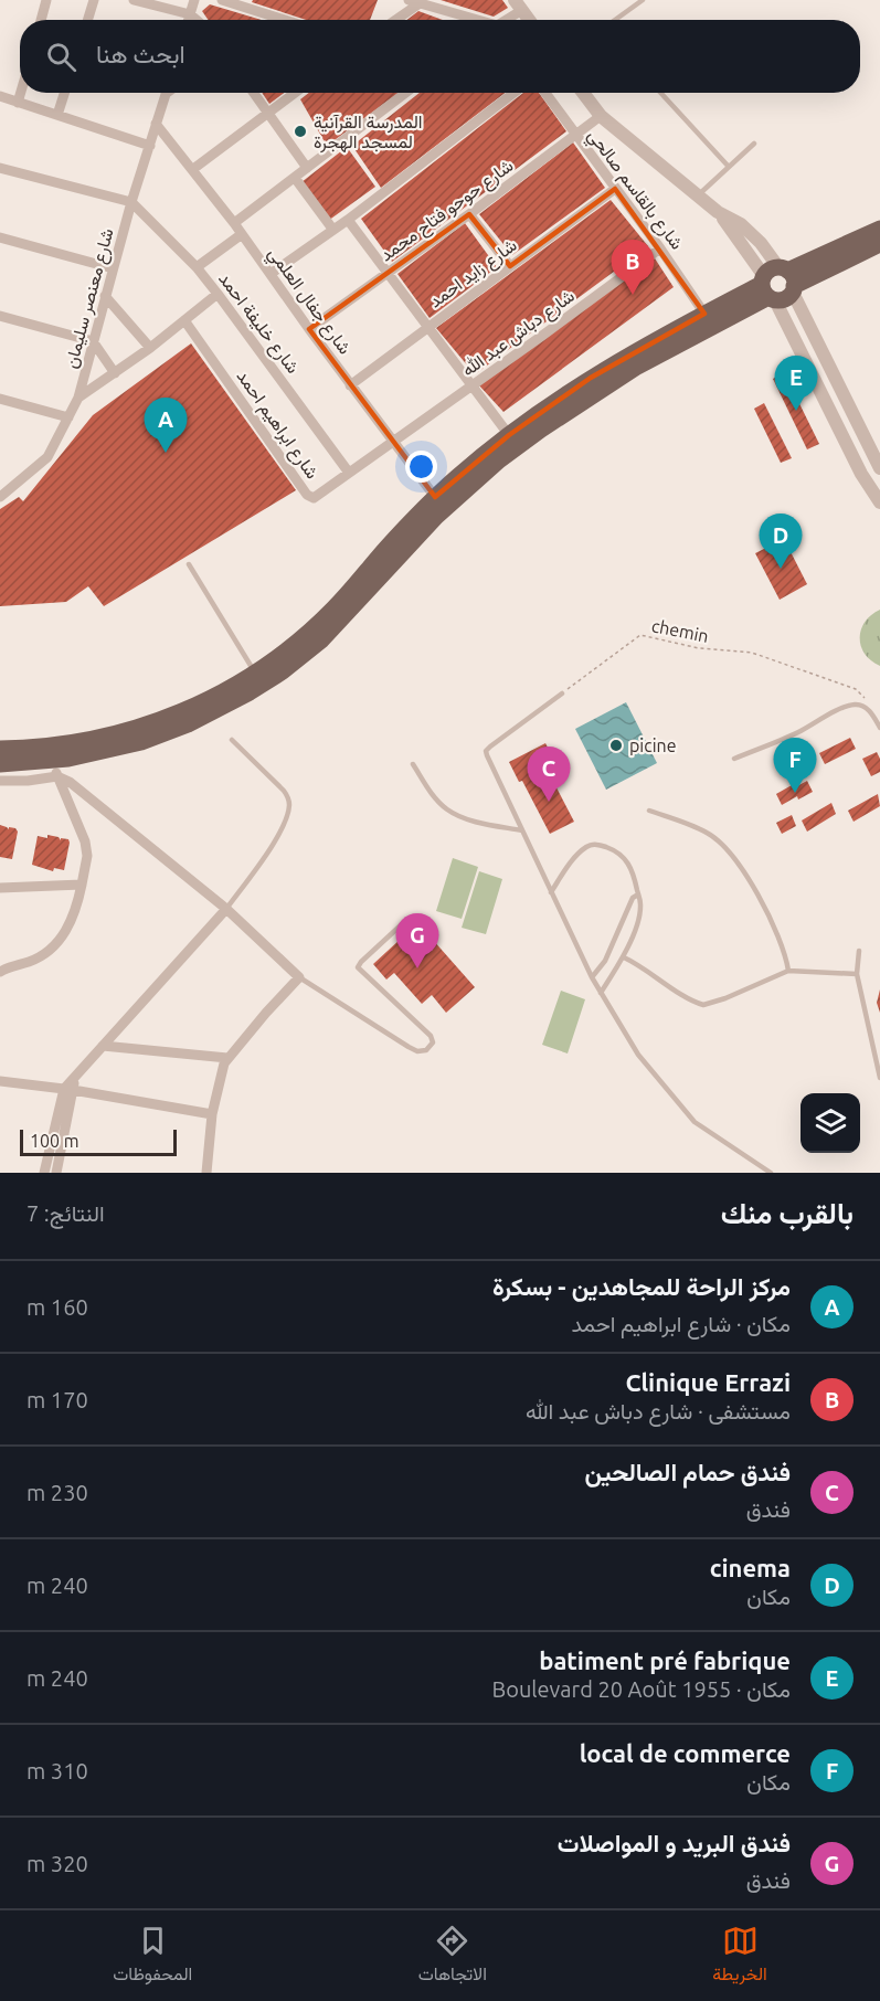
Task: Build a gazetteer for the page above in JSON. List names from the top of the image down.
{
  "streets": {
    "street": [
      "شارع بالقاسم صالحي",
      "شارع حوحو فتاح محمد",
      "شارع زايد احمد",
      "شارع معنصر سليمان",
      "شارع جفال العلمي",
      "شارع خليفة احمد",
      "شارع دباش عبد الله",
      "شارع ابراهيم احمد"
    ],
    "path": ["chemin"]
  },
  "crossings": [
    ["شارع بالقاسم صالحي", "شارع حوحو فتاح محمد"],
    ["شارع بالقاسم صالحي", "شارع زايد احمد"],
    ["شارع بالقاسم صالحي", "شارع دباش عبد الله"],
    ["شارع حوحو فتاح محمد", "شارع جفال العلمي"],
    ["شارع زايد احمد", "شارع جفال العلمي"],
    ["شارع معنصر سليمان", "شارع جفال العلمي"],
    ["شارع معنصر سليمان", "شارع خليفة احمد"],
    ["شارع جفال العلمي", "شارع دباش عبد الله"],
    ["شارع جفال العلمي", "شارع ابراهيم احمد"],
    ["شارع خليفة احمد", "شارع ابراهيم احمد"],
    ["شارع دباش عبد الله", "شارع ابراهيم احمد"]
  ],
  "places": ["المدرسة القرآنية لمسجد الهجرة", "picine"],
  "scale_bar": "100 m",
  "page": {
    "search": "ابحث هنا",
    "pins": [
      "B",
      "E",
      "A",
      "D",
      "F",
      "C",
      "G"
    ],
    "scale": "100 m",
    "heading": ["بالقرب منك", "النتائج: 7"],
    "list": [
      {
        "mark": "A",
        "name": "مركز الراحة للمجاهدين - بسكرة",
        "note": "مكان · شارع ابراهيم احمد",
        "value": "160 m"
      },
      {
        "mark": "B",
        "name": "Clinique Errazi",
        "note": "مستشفى · شارع دباش عبد الله",
        "value": "170 m"
      },
      {
        "mark": "C",
        "name": "فندق حمام الصالحين",
        "note": "فندق",
        "value": "230 m"
      },
      {
        "mark": "D",
        "name": "cinema",
        "note": "مكان",
        "value": "240 m"
      },
      {
        "mark": "E",
        "name": "batiment pré fabrique",
        "note": "مكان · Boulevard 20 Août 1955",
        "value": "240 m"
      },
      {
        "mark": "F",
        "name": "local de commerce",
        "note": "مكان",
        "value": "310 m"
      },
      {
        "mark": "G",
        "name": "فندق البريد و المواصلات",
        "note": "فندق",
        "value": "320 m"
      }
    ],
    "nav": ["الخريطة", "الاتجاهات", "المحفوظات"]
  }
}
